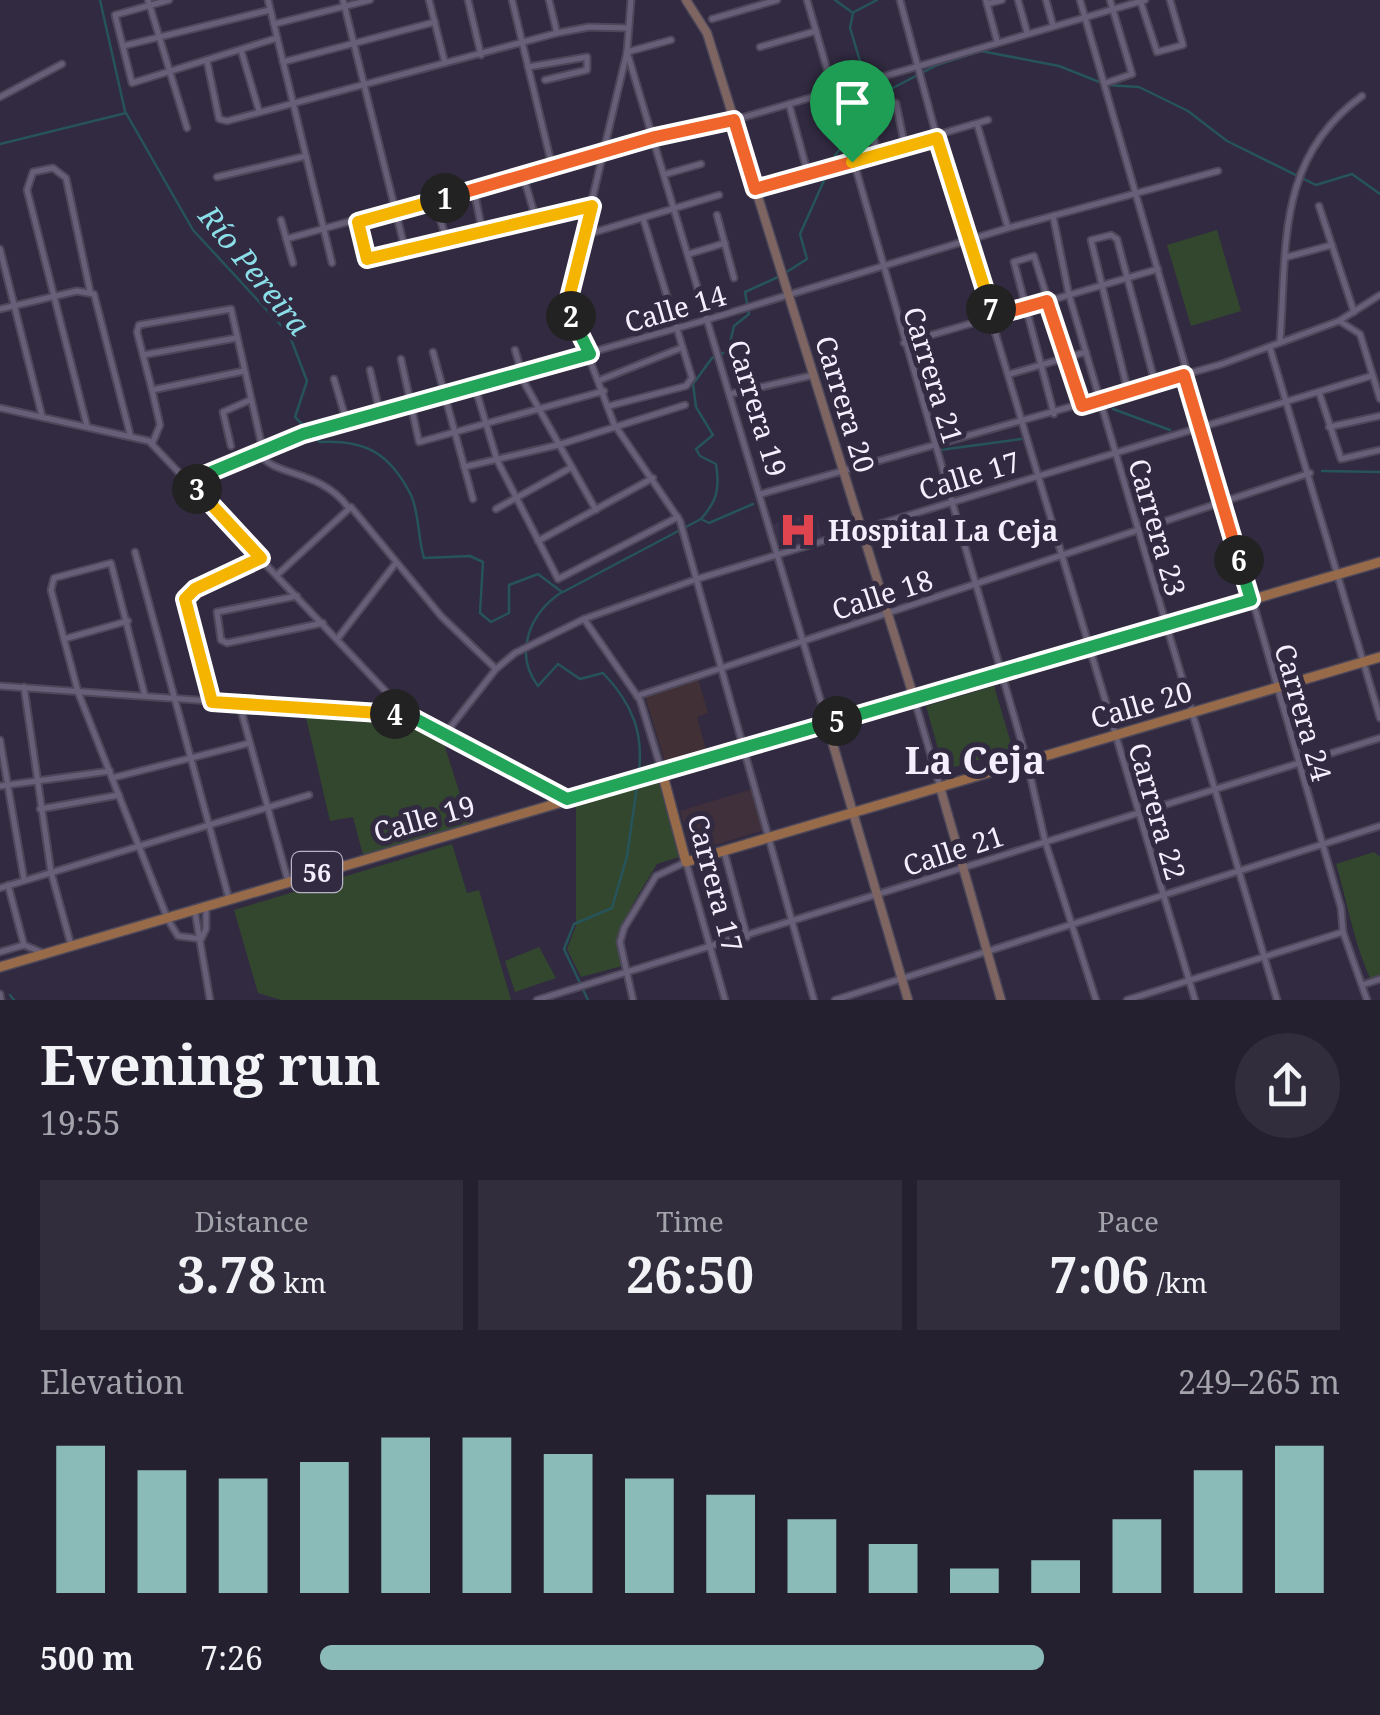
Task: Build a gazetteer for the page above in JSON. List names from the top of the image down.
{
  "streets": {
    "main road": [
      "Carrera 20",
      "Carrera 19",
      "Calle 20",
      "Calle 19",
      "56",
      "Carrera 17"
    ],
    "street": [
      "Calle 14",
      "Carrera 21",
      "Calle 17",
      "Carrera 23",
      "Calle 18",
      "Carrera 24",
      "Carrera 22",
      "Calle 21"
    ]
  },
  "crossings": [
    ["Calle 14", "Carrera 21"],
    ["Calle 14", "Carrera 20"],
    ["Calle 14", "Carrera 19"],
    ["Calle 14", "Carrera 23"],
    ["Calle 14", "Carrera 24"],
    ["Calle 14", "Carrera 22"],
    ["Carrera 21", "Calle 17"],
    ["Carrera 21", "Calle 18"],
    ["Carrera 21", "Calle 20"],
    ["Carrera 21", "Calle 19"],
    ["Carrera 21", "Calle 21"],
    ["Carrera 20", "Calle 17"],
    ["Carrera 20", "Calle 18"],
    ["Carrera 20", "Calle 20"],
    ["Carrera 20", "Calle 19"],
    ["Carrera 20", "Calle 21"],
    ["Carrera 19", "Calle 17"],
    ["Carrera 19", "Calle 18"],
    ["Carrera 19", "Calle 20"],
    ["Carrera 19", "Calle 19"],
    ["Carrera 19", "Calle 21"],
    ["Calle 17", "Carrera 23"],
    ["Calle 17", "Carrera 24"],
    ["Calle 17", "Carrera 22"],
    ["Calle 17", "Carrera 17"],
    ["Carrera 23", "Calle 18"],
    ["Carrera 23", "Calle 20"],
    ["Carrera 23", "Calle 19"],
    ["Carrera 23", "Calle 21"],
    ["Calle 18", "Carrera 24"],
    ["Calle 18", "Carrera 22"],
    ["Calle 18", "Carrera 17"],
    ["Calle 20", "Carrera 24"],
    ["Calle 20", "Carrera 22"],
    ["Calle 20", "Carrera 17"],
    ["Carrera 24", "Calle 19"],
    ["Carrera 24", "Calle 21"],
    ["Carrera 22", "Calle 19"],
    ["Carrera 22", "Calle 21"],
    ["Calle 19", "Carrera 17"],
    ["Calle 21", "Carrera 17"]
  ],
  "districts": ["La Ceja"],
  "water": ["Río Pereira"],
  "places": {
    "hospital": ["Hospital La Ceja"]
  },
  "page": {
    "pins": [
      "1",
      "7",
      "2",
      "3",
      "6",
      "4",
      "5"
    ],
    "heading": ["Evening run", "19:55"],
    "stats": [
      ["Distance", "3.78 km"],
      ["Time", "26:50"],
      ["Pace", "7:06 /km"]
    ],
    "chart": ["Elevation", "249–265 m"],
    "list": [
      {
        "name": "500 m",
        "note": "7:26"
      }
    ]
  }
}
